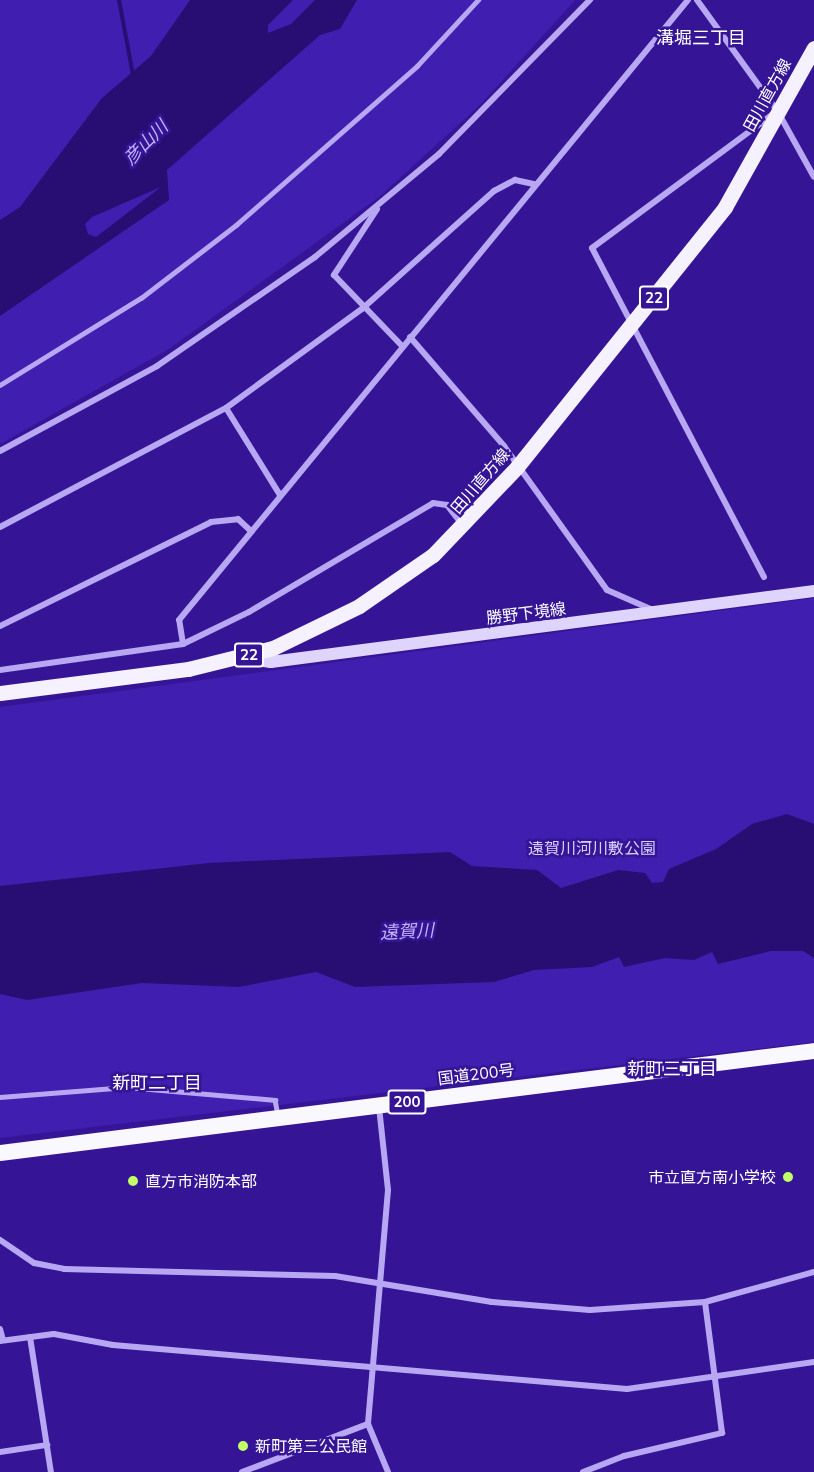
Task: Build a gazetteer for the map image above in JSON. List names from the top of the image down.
{
  "streets": {
    "highway": ["国道200号", "200"],
    "main road": ["田川直方線", "22", "勝野下境線"]
  },
  "crossings": [
    ["田川直方線", "勝野下境線"]
  ],
  "districts": ["溝堀三丁目", "新町三丁目", "新町二丁目"],
  "water": ["彦山川", "遠賀川"],
  "parks": ["遠賀川河川敷公園"],
  "places": ["市立直方南小学校", "直方市消防本部", "新町第三公民館"]
}
